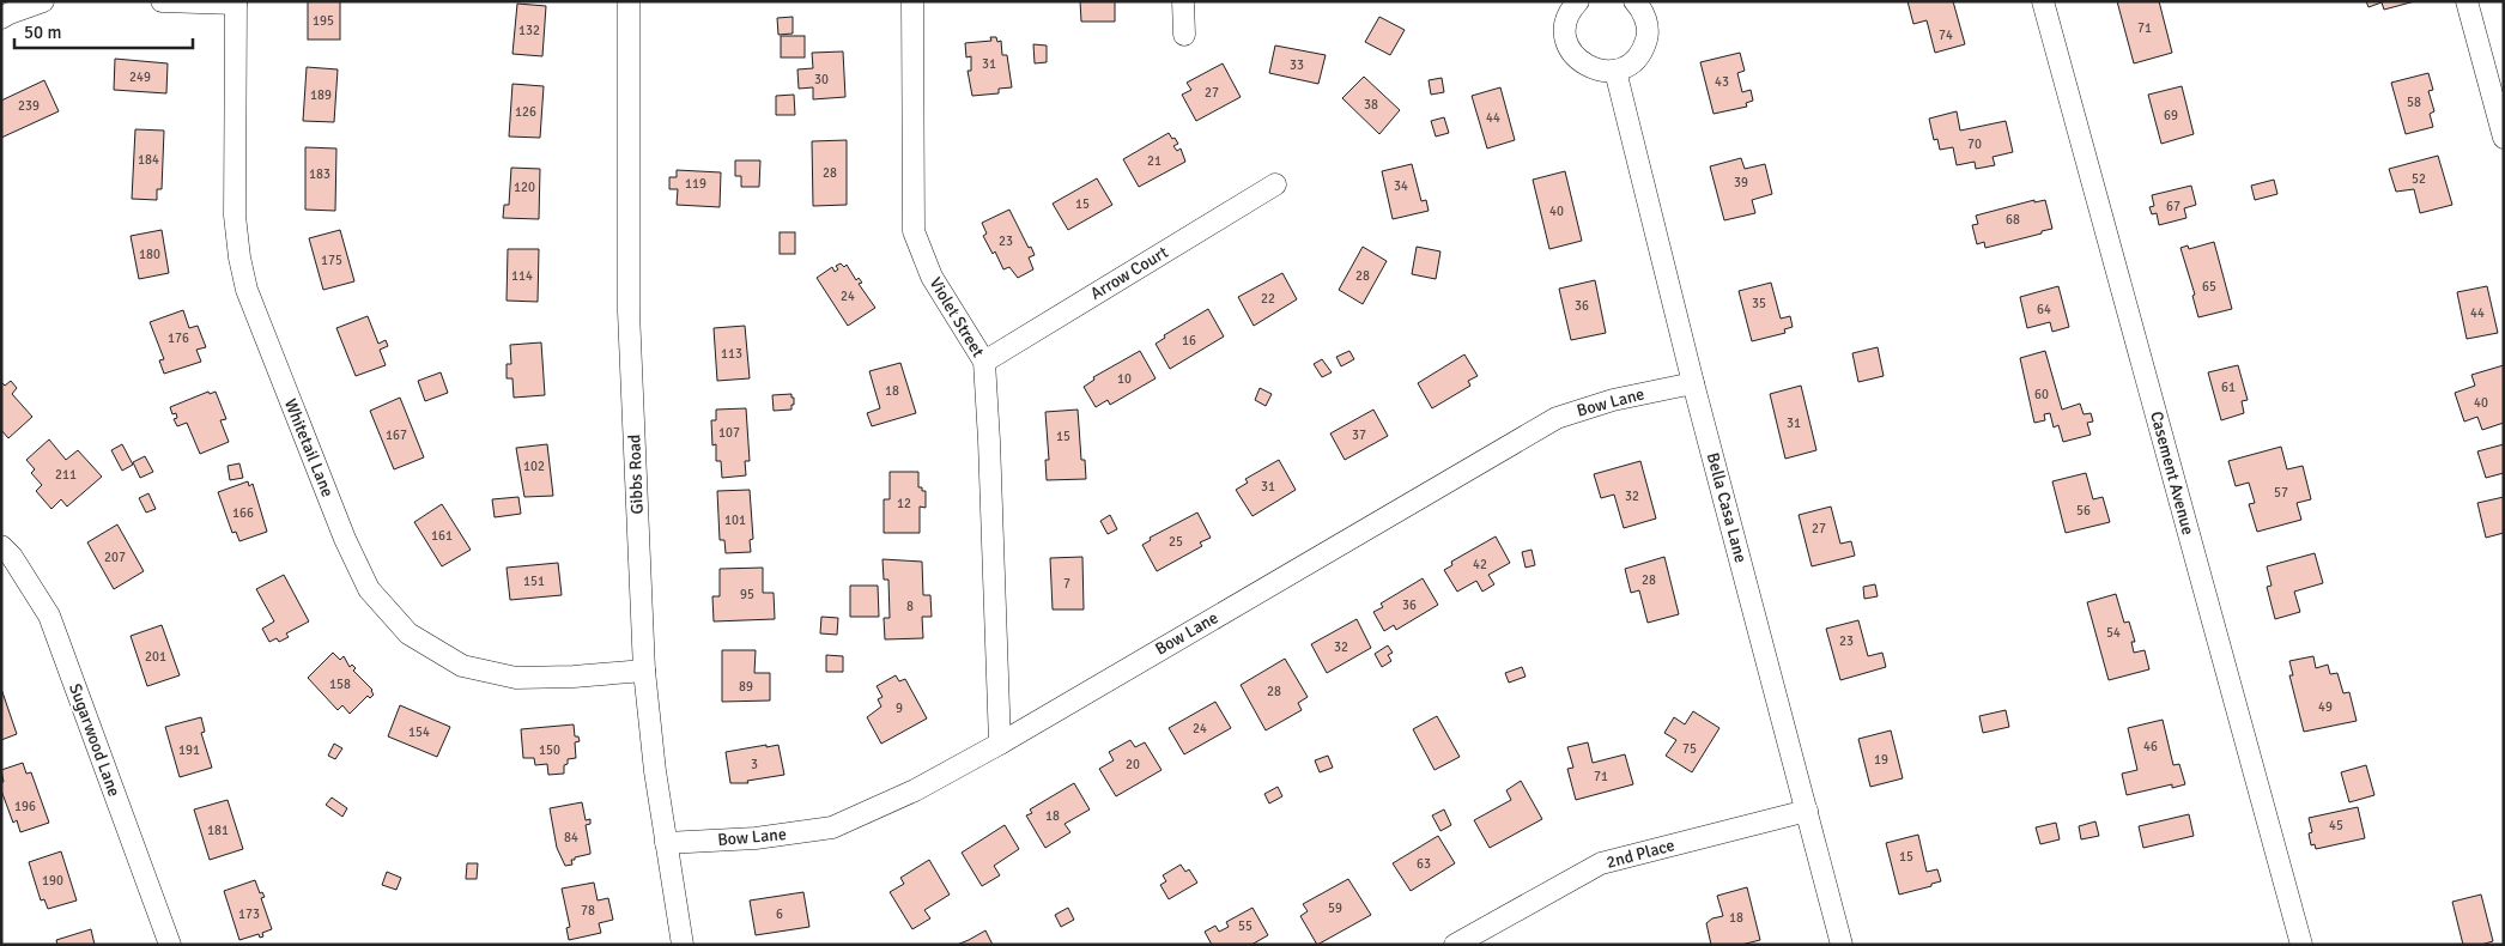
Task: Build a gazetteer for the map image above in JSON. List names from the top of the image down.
{
  "streets": {
    "street": [
      "Arrow Court",
      "Violet Street",
      "Bow Lane",
      "Whitetail Lane",
      "Casement Avenue",
      "Gibbs Road",
      "Bella Casa Lane",
      "Sugarwood Lane",
      "2nd Place"
    ]
  },
  "crossings": [
    ["Arrow Court", "Violet Street"],
    ["Violet Street", "Bow Lane"],
    ["Bow Lane", "Gibbs Road"],
    ["Bow Lane", "Bella Casa Lane"],
    ["Whitetail Lane", "Gibbs Road"],
    ["Bella Casa Lane", "2nd Place"]
  ],
  "house_numbers": [
    "195",
    "71",
    "132",
    "74",
    "31",
    "33",
    "249",
    "30",
    "43",
    "27",
    "189",
    "58",
    "38",
    "239",
    "126",
    "69",
    "44",
    "70",
    "184",
    "21",
    "28",
    "183",
    "52",
    "39",
    "119",
    "34",
    "120",
    "15",
    "67",
    "40",
    "68",
    "23",
    "180",
    "175",
    "114",
    "28",
    "65",
    "24",
    "22",
    "35",
    "36",
    "64",
    "44",
    "176",
    "16",
    "113",
    "10",
    "61",
    "18",
    "60",
    "40",
    "31",
    "107",
    "167",
    "37",
    "15",
    "102",
    "211",
    "31",
    "57",
    "32",
    "12",
    "56",
    "166",
    "101",
    "27",
    "161",
    "25",
    "207",
    "42",
    "28",
    "151",
    "7",
    "95",
    "36",
    "8",
    "54",
    "23",
    "32",
    "201",
    "158",
    "89",
    "28",
    "49",
    "9",
    "24",
    "154",
    "46",
    "75",
    "191",
    "150",
    "19",
    "3",
    "20",
    "71",
    "196",
    "18",
    "45",
    "181",
    "84",
    "15",
    "63",
    "190",
    "59",
    "78",
    "173",
    "6",
    "18",
    "55"
  ],
  "scale_bar": "50 m"
}
